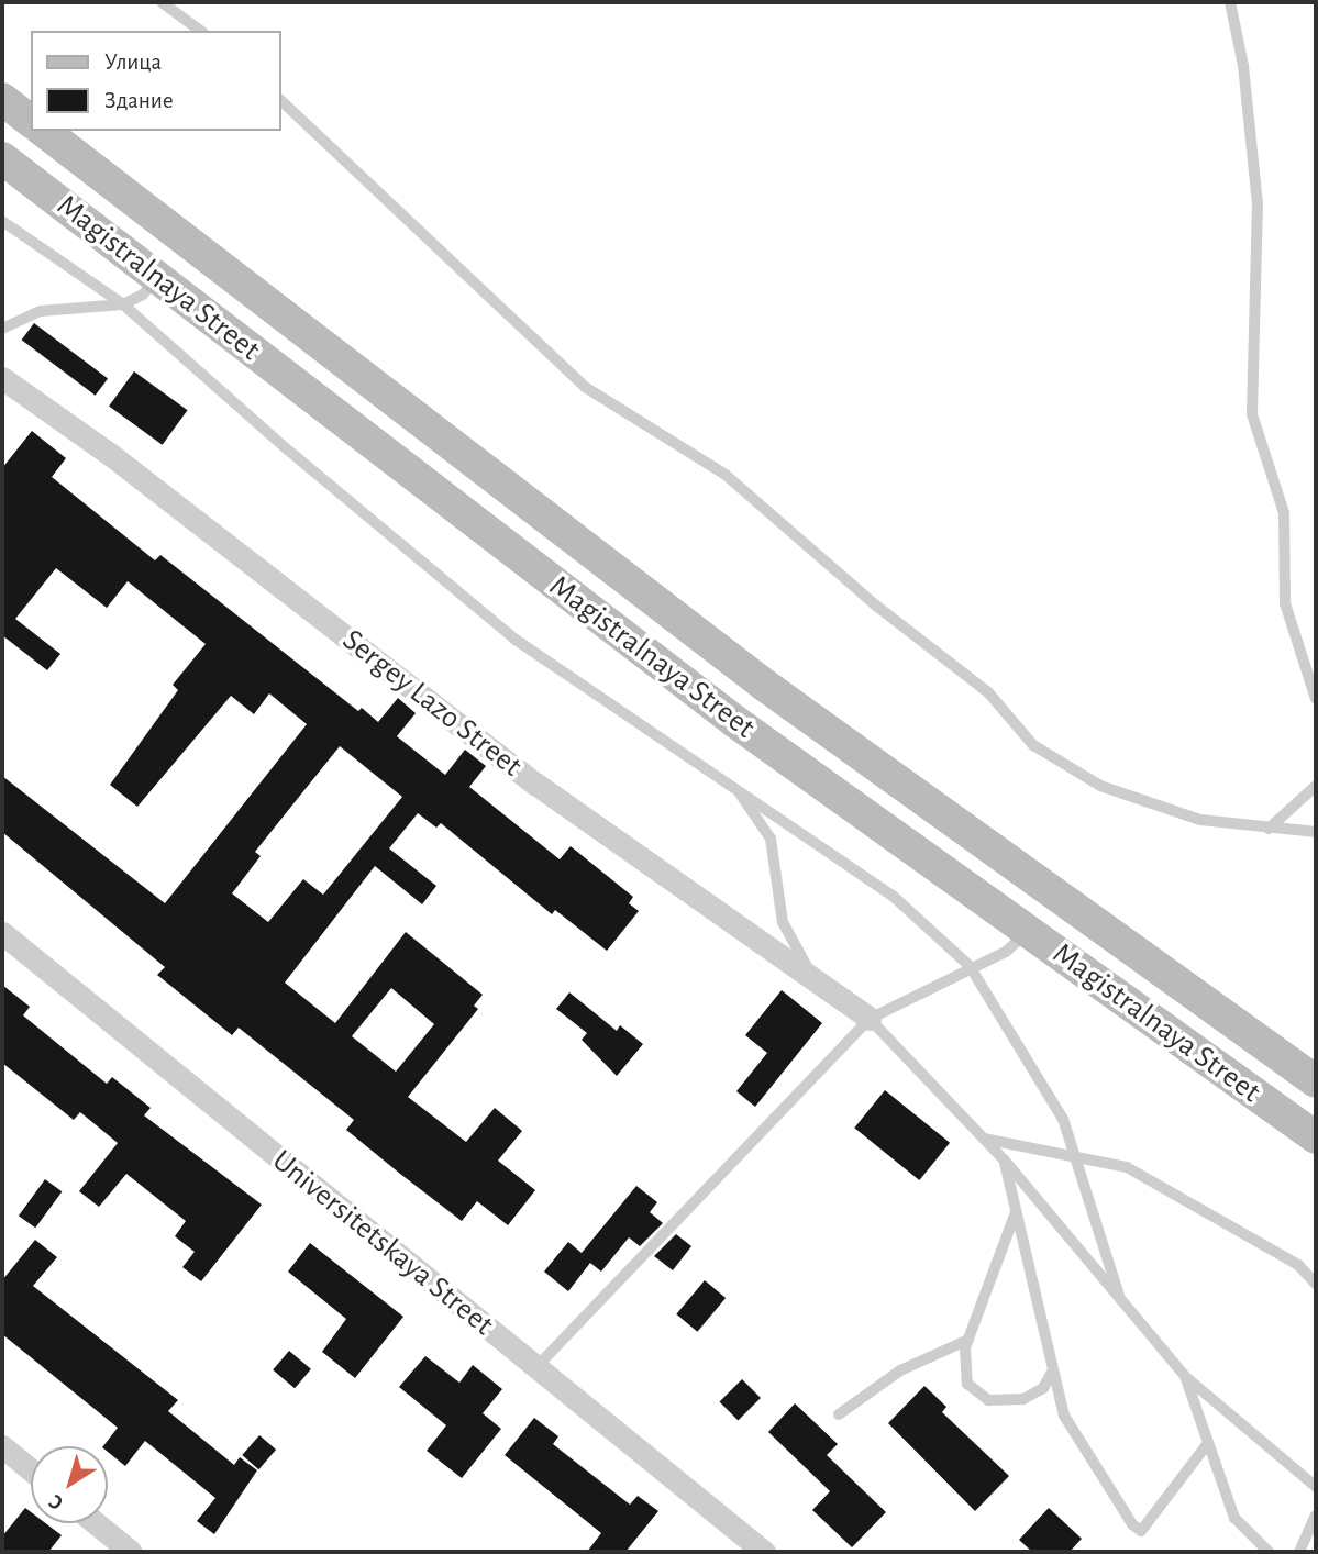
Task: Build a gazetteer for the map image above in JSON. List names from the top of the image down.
{
  "streets": {
    "main road": ["Magistralnaya Street"],
    "street": ["Sergey Lazo Street", "Universitetskaya Street"]
  },
  "legend": ["Улица", "Здание"],
  "north": "bottom left"
}
